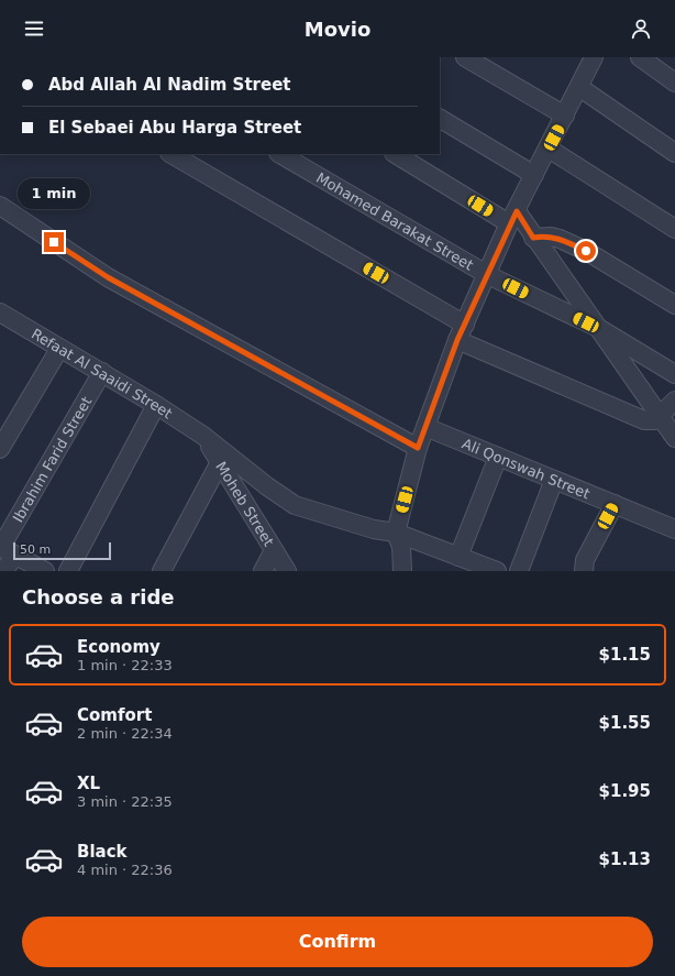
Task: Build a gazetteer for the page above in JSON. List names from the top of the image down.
{
  "streets": {
    "street": [
      "Mohamed Barakat Street",
      "Refaat Al Saaidi Street",
      "Ibrahim Farid Street",
      "Ali Qonswah Street",
      "Moheb Street"
    ]
  },
  "crossings": [
    ["Refaat Al Saaidi Street", "Ibrahim Farid Street"],
    ["Refaat Al Saaidi Street", "Moheb Street"]
  ],
  "scale_bar": "50 m",
  "page": {
    "header": "Movio",
    "banner": ["Abd Allah Al Nadim Street", "El Sebaei Abu Harga Street"],
    "bubble": "1 min",
    "scale": "50 m",
    "heading": "Choose a ride",
    "list": [
      {
        "name": "Economy",
        "note": "1 min · 22:33",
        "value": "$1.15"
      },
      {
        "name": "Comfort",
        "note": "2 min · 22:34",
        "value": "$1.55"
      },
      {
        "name": "XL",
        "note": "3 min · 22:35",
        "value": "$1.95"
      },
      {
        "name": "Black",
        "note": "4 min · 22:36",
        "value": "$1.13"
      }
    ],
    "buttons": "Confirm"
  }
}
